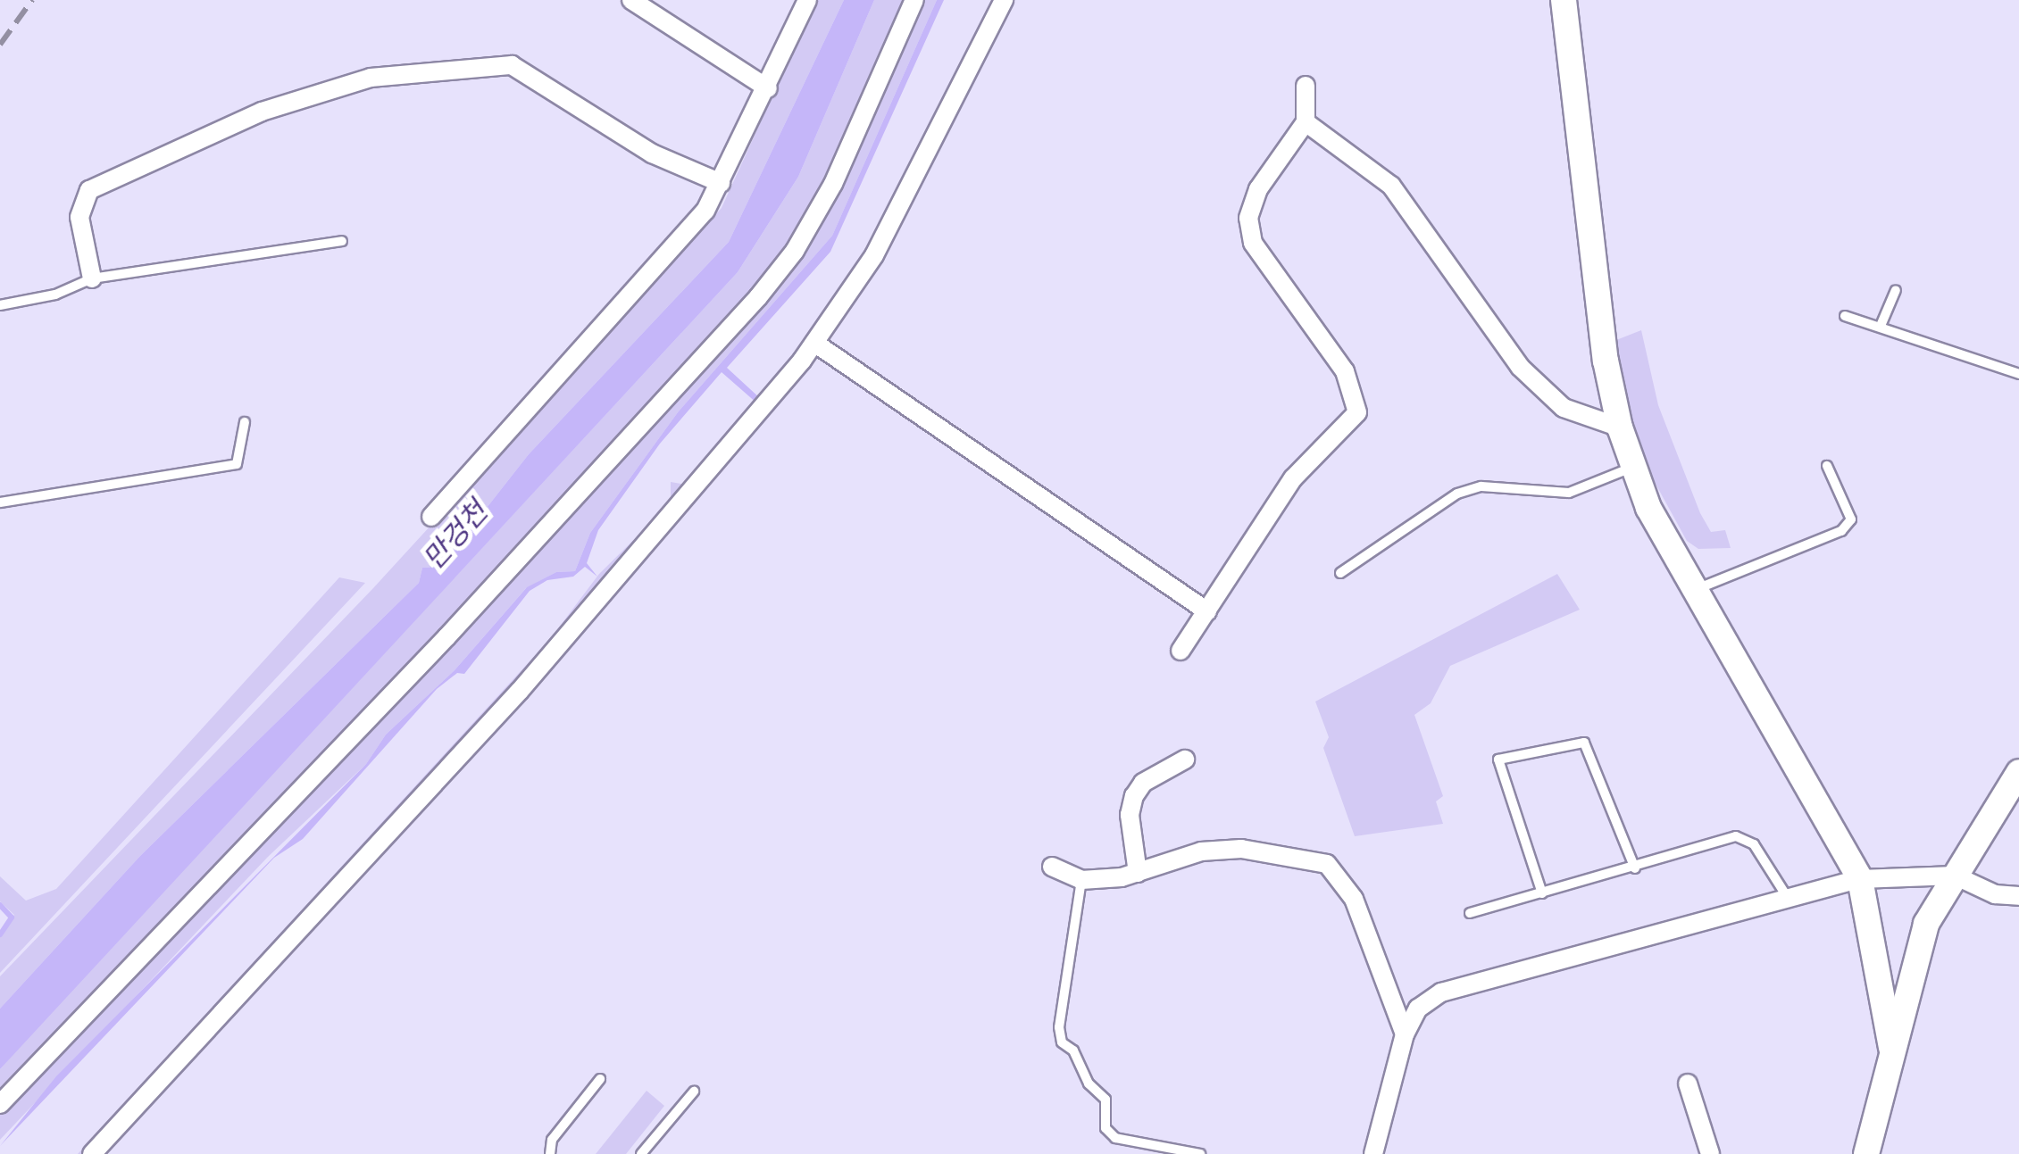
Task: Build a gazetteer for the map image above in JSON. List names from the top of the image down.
{
  "water": ["만겅천"]
}
